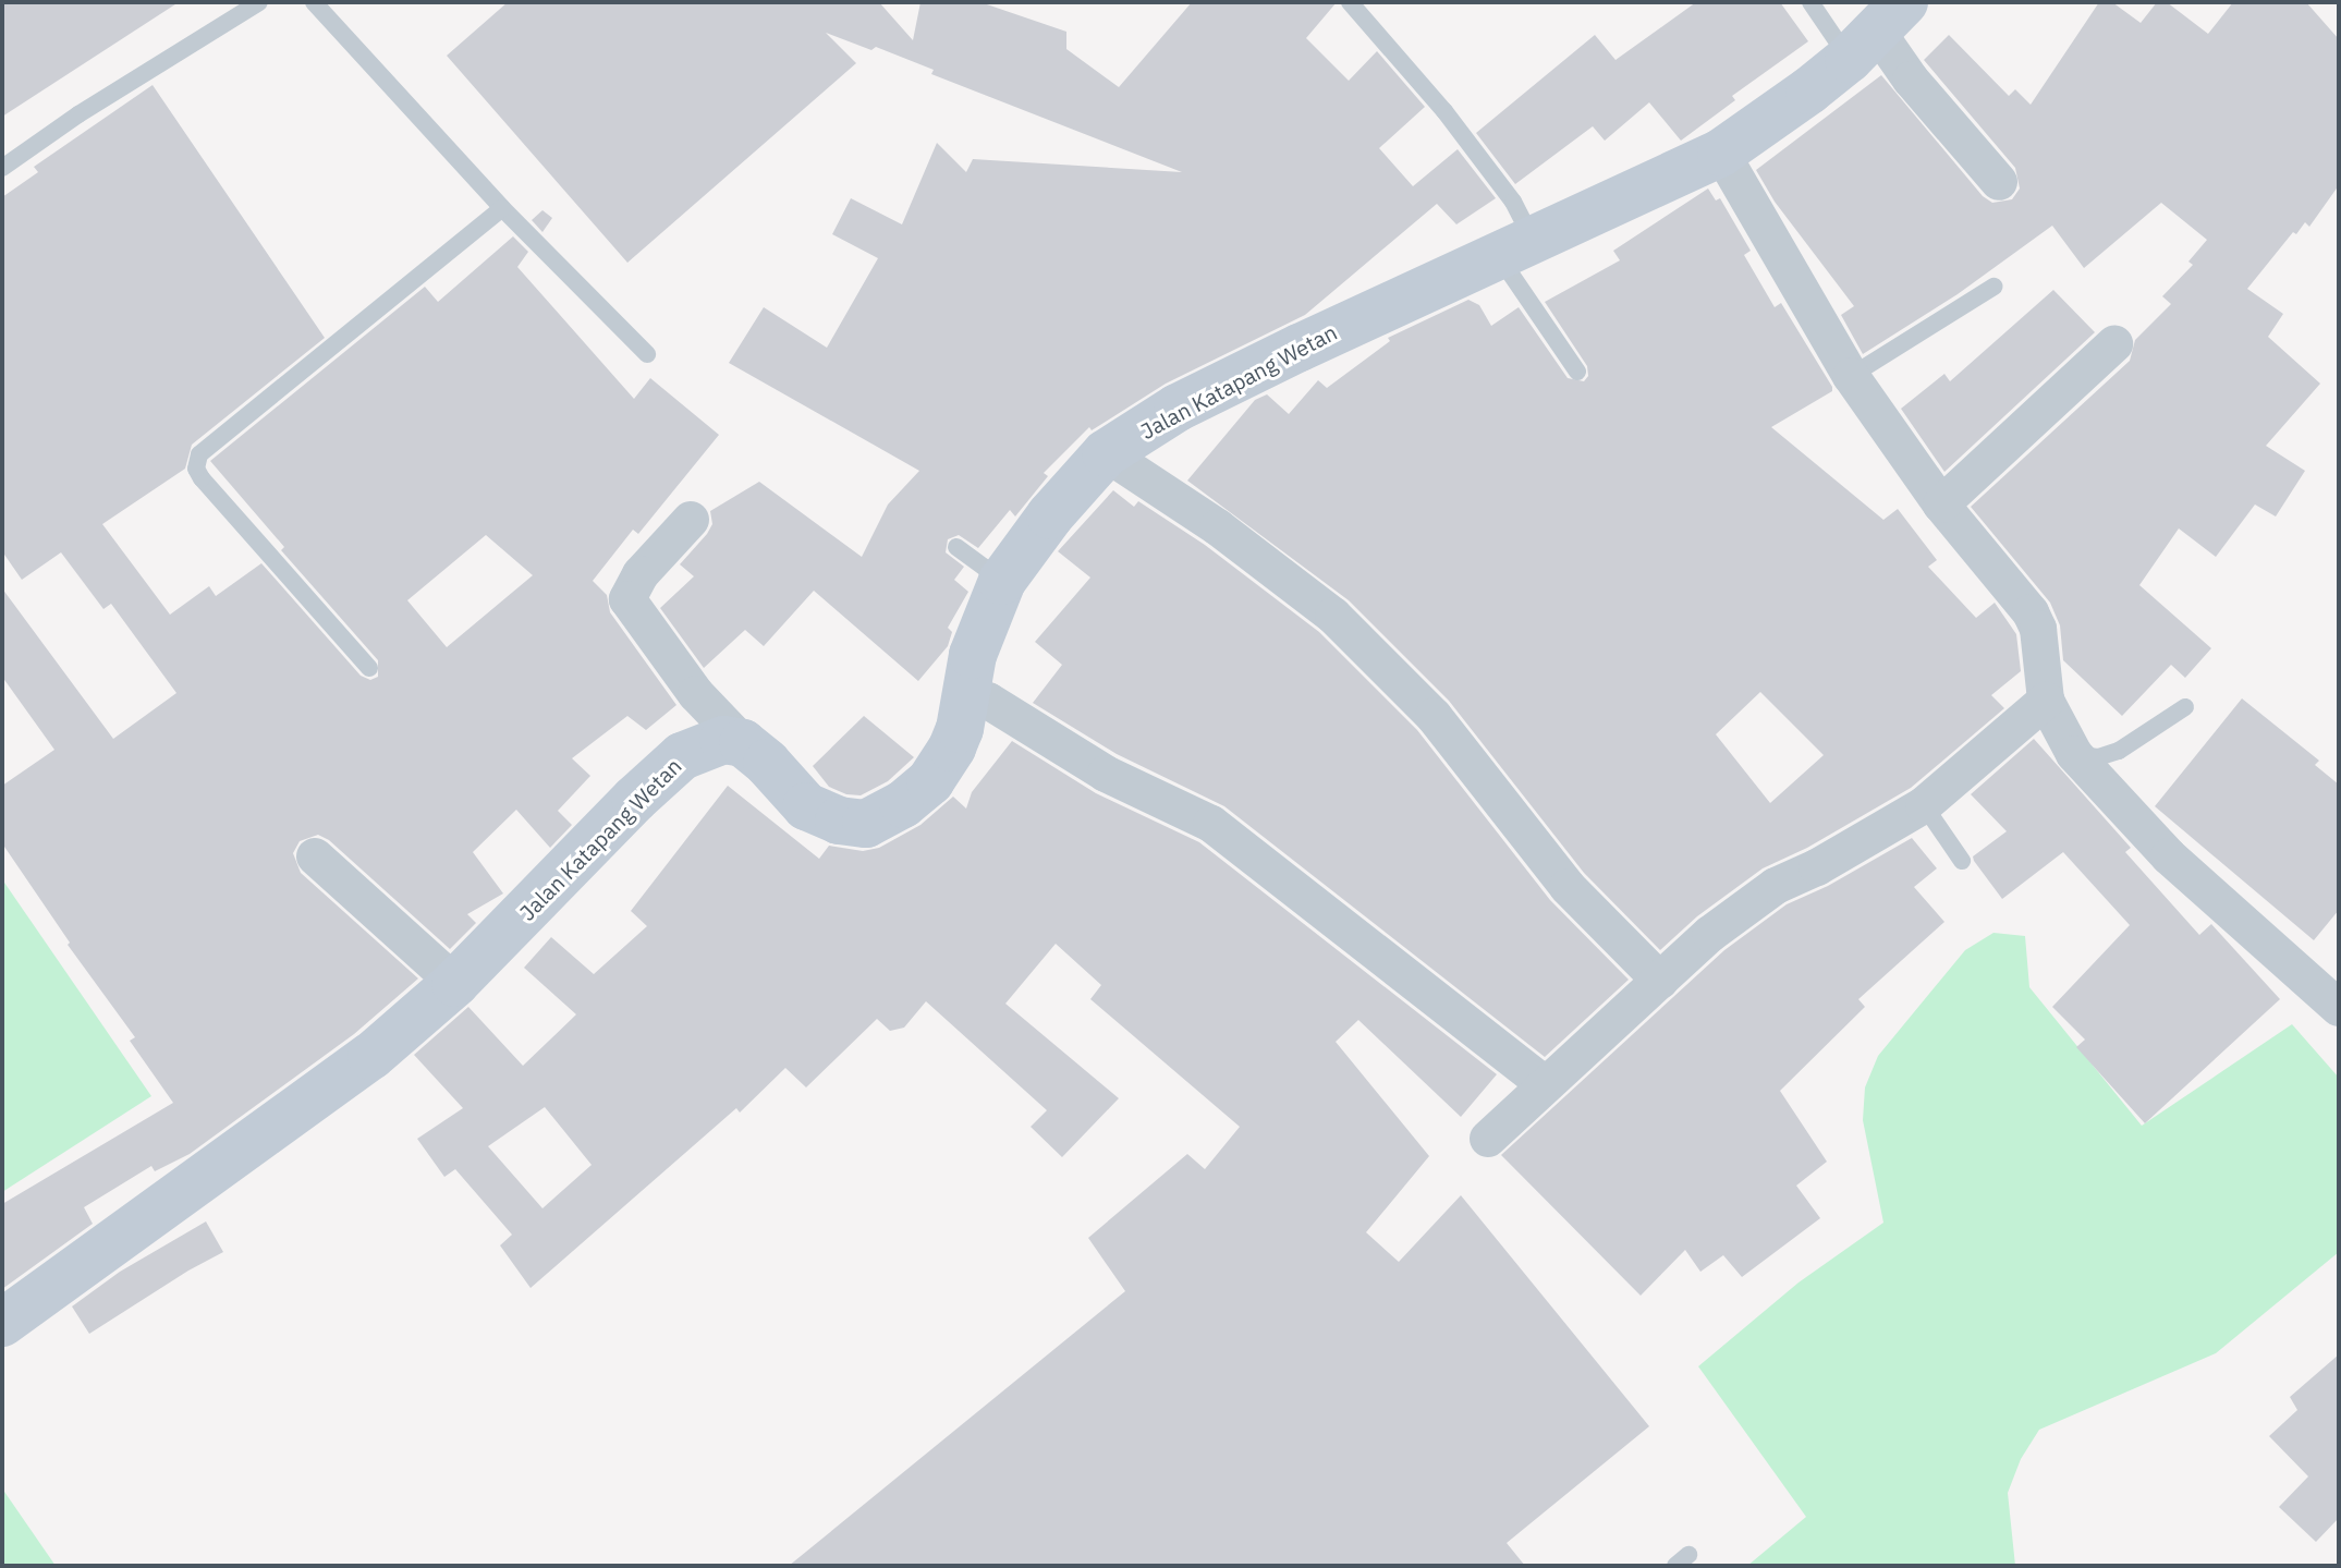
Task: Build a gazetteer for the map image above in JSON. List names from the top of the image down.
{
  "streets": {
    "street": ["Jalan Katapang Wetan"]
  }
}
